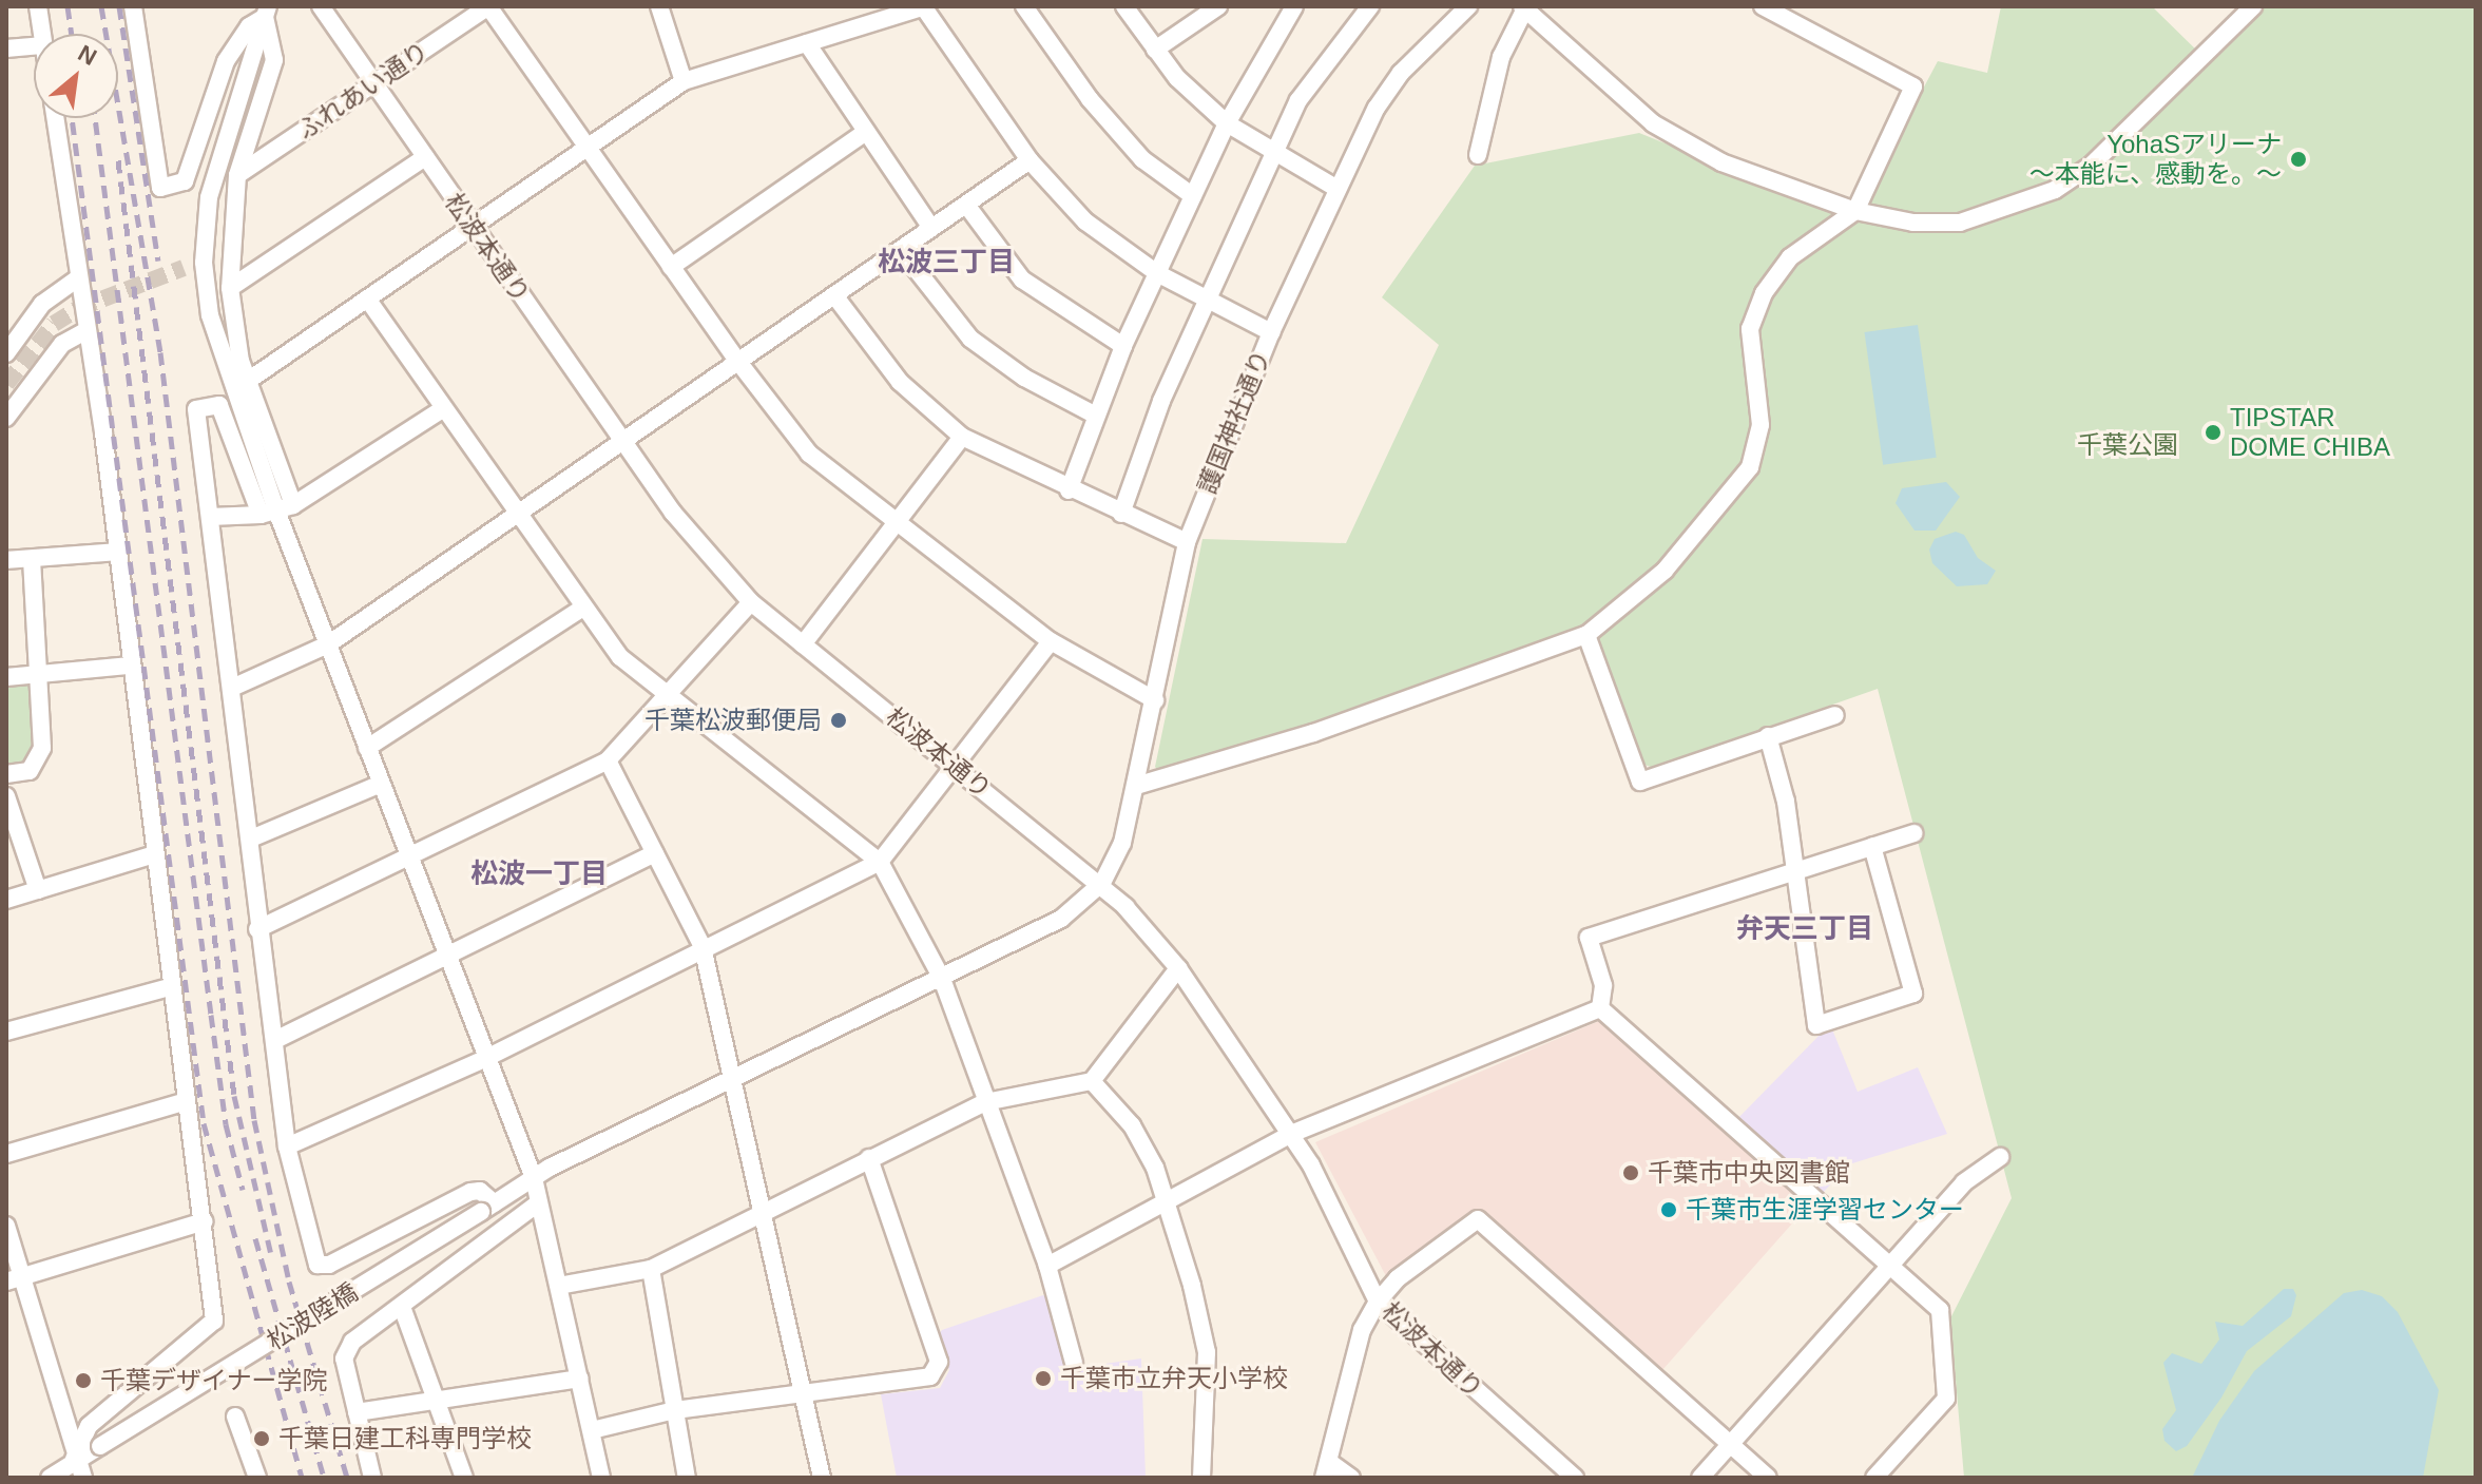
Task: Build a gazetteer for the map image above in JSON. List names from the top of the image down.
{
  "streets": {
    "street": [
      "ふれあい通り",
      "松波本通り",
      "護国神社通り",
      "松波陸橋"
    ]
  },
  "crossings": [
    ["ふれあい通り", "松波本通り"],
    ["松波本通り", "護国神社通り"],
    ["松波本通り", "松波陸橋"],
    ["護国神社通り", "松波陸橋"]
  ],
  "districts": ["松波三丁目", "松波一丁目", "弁天三丁目"],
  "parks": ["千葉公園"],
  "places": [
    "YohaSアリーナ ～本能に、感動を。～",
    "TIPSTAR DOME CHIBA",
    "千葉松波郵便局",
    "千葉市中央図書館",
    "千葉市生涯学習センター",
    "千葉市立弁天小学校",
    "千葉デザイナー学院",
    "千葉日建工科専門学校"
  ],
  "north": "top right"
}
